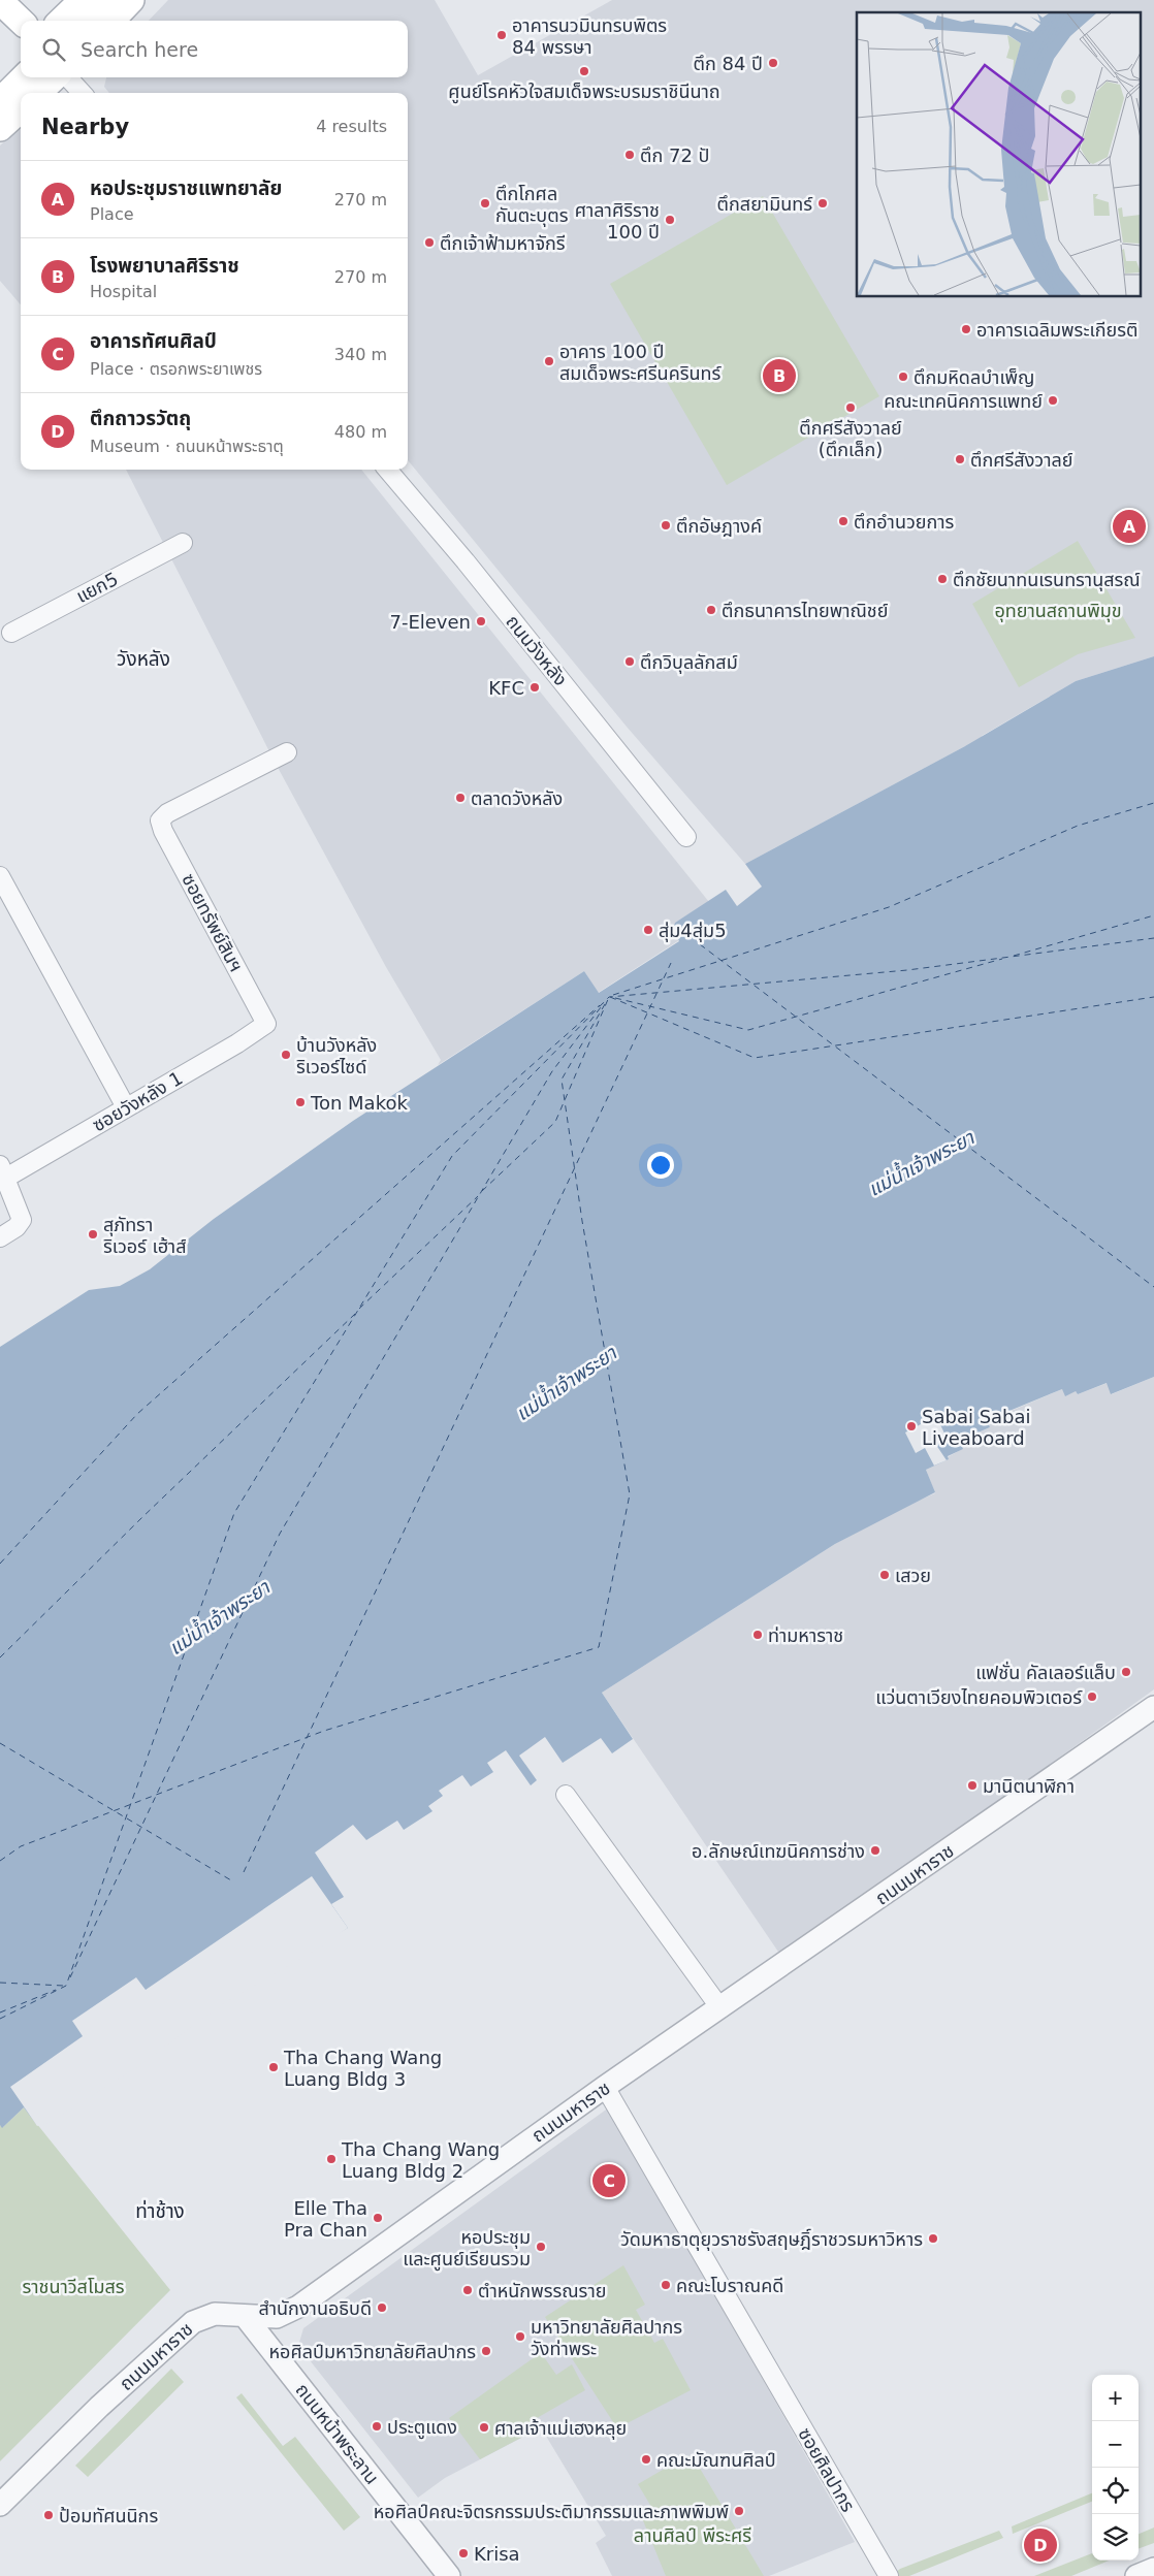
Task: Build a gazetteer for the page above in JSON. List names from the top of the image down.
{
  "streets": {
    "street": [
      "แยก5",
      "ถนนวังหลัง",
      "ซอยทรัพย์สินฯ",
      "ซอยวังหลัง 1",
      "ถนนมหาราช",
      "ถนนหน้าพระลาน",
      "ซอยศิลปากร"
    ]
  },
  "crossings": [
    ["ซอยทรัพย์สินฯ", "ซอยวังหลัง 1"],
    ["ถนนมหาราช", "ถนนหน้าพระลาน"],
    ["ถนนมหาราช", "ซอยศิลปากร"]
  ],
  "districts": ["วังหลัง", "ท่าช้าง"],
  "water": ["แม่น้ำเจ้าพระยา"],
  "parks": ["อุทยานสถานพิมุข", "ราชนาวีสโมสร", "ลานศิลป์ พีระศรี"],
  "places": [
    "อาคารนวมินทรบพิตร 84 พรรษา",
    "ตึก 84 ปี",
    "ศูนย์โรคหัวใจสมเด็จพระบรมราชินีนาถ",
    "ตึก 72 ปั",
    "ตึกโกศล กันตะบุตร",
    "ตึกสยามินทร์",
    "ศาลาศิริราช 100 ปี",
    "ตึกเจ้าฟ้ามหาจักรี",
    "อาคารเฉลิมพระเกียรติ",
    "อาคาร 100 ปี สมเด็จพระศรีนครินทร์",
    "ตึกมหิดลบำเพ็ญ",
    "คณะเทคนิคการแพทย์",
    "ตึกศรีสังวาลย์ (ตึกเล็ก)",
    "ตึกศรีสังวาลย์",
    "ตึกอำนวยการ",
    "ตึกอัษฎางค์",
    "ตึกชัยนาทนเรนทรานุสรณ์",
    "ตึกธนาคารไทยพาณิชย์",
    "7-Eleven",
    "ตึกวิบุลลักสม์",
    "KFC",
    "ตลาดวังหลัง",
    "สุ่ม4สุ่ม5",
    "บ้านวังหลัง ริเวอร์ไซด์",
    "Ton Makok",
    "สุภัทรา ริเวอร์ เฮ้าส์",
    "Sabai Sabai Liveaboard",
    "เสวย",
    "ท่ามหาราช",
    "แฟชั่น คัลเลอร์แล็บ",
    "แว่นตาเวียงไทยคอมพิวเตอร์",
    "มานิตนาฬิกา",
    "อ.ลักษณ์เทฆนิคการช่าง",
    "Tha Chang Wang Luang Bldg 3",
    "Tha Chang Wang Luang Bldg 2",
    "Elle Tha Pra Chan",
    "วัดมหาธาตุยุวราชรังสฤษฎิ์ราชวรมหาวิหาร",
    "หอประชุม และศูนย์เรียนรวม",
    "คณะโบราณคดี",
    "ตำหนักพรรณราย",
    "สำนักงานอธิบดี",
    "มหาวิทยาลัยศิลปากร วังท่าพระ",
    "หอศิลป์มหาวิทยาลัยศิลปากร",
    "ประตูแดง",
    "ศาลเจ้าแม่เฮงหลุย",
    "คณะมัณฑนศิลป์",
    "หอศิลป์คณะจิตรกรรมประติมากรรมและภาพพิมพ์",
    "ป้อมทัศนนิกร",
    "Krisa"
  ],
  "page": {
    "search": "Search here",
    "heading": ["Nearby", "4 results"],
    "list": [
      {
        "mark": "A",
        "name": "หอประชุมราชแพทยาลัย",
        "note": "Place",
        "value": "270 m"
      },
      {
        "mark": "B",
        "name": "โรงพยาบาลศิริราช",
        "note": "Hospital",
        "value": "270 m"
      },
      {
        "mark": "C",
        "name": "อาคารทัศนศิลป์",
        "note": "Place · ตรอกพระยาเพชร",
        "value": "340 m"
      },
      {
        "mark": "D",
        "name": "ตึกถาวรวัตถุ",
        "note": "Museum · ถนนหน้าพระธาตุ",
        "value": "480 m"
      }
    ],
    "pins": [
      "B",
      "A",
      "C",
      "D"
    ],
    "map_buttons": ["+", "−"]
  }
}
